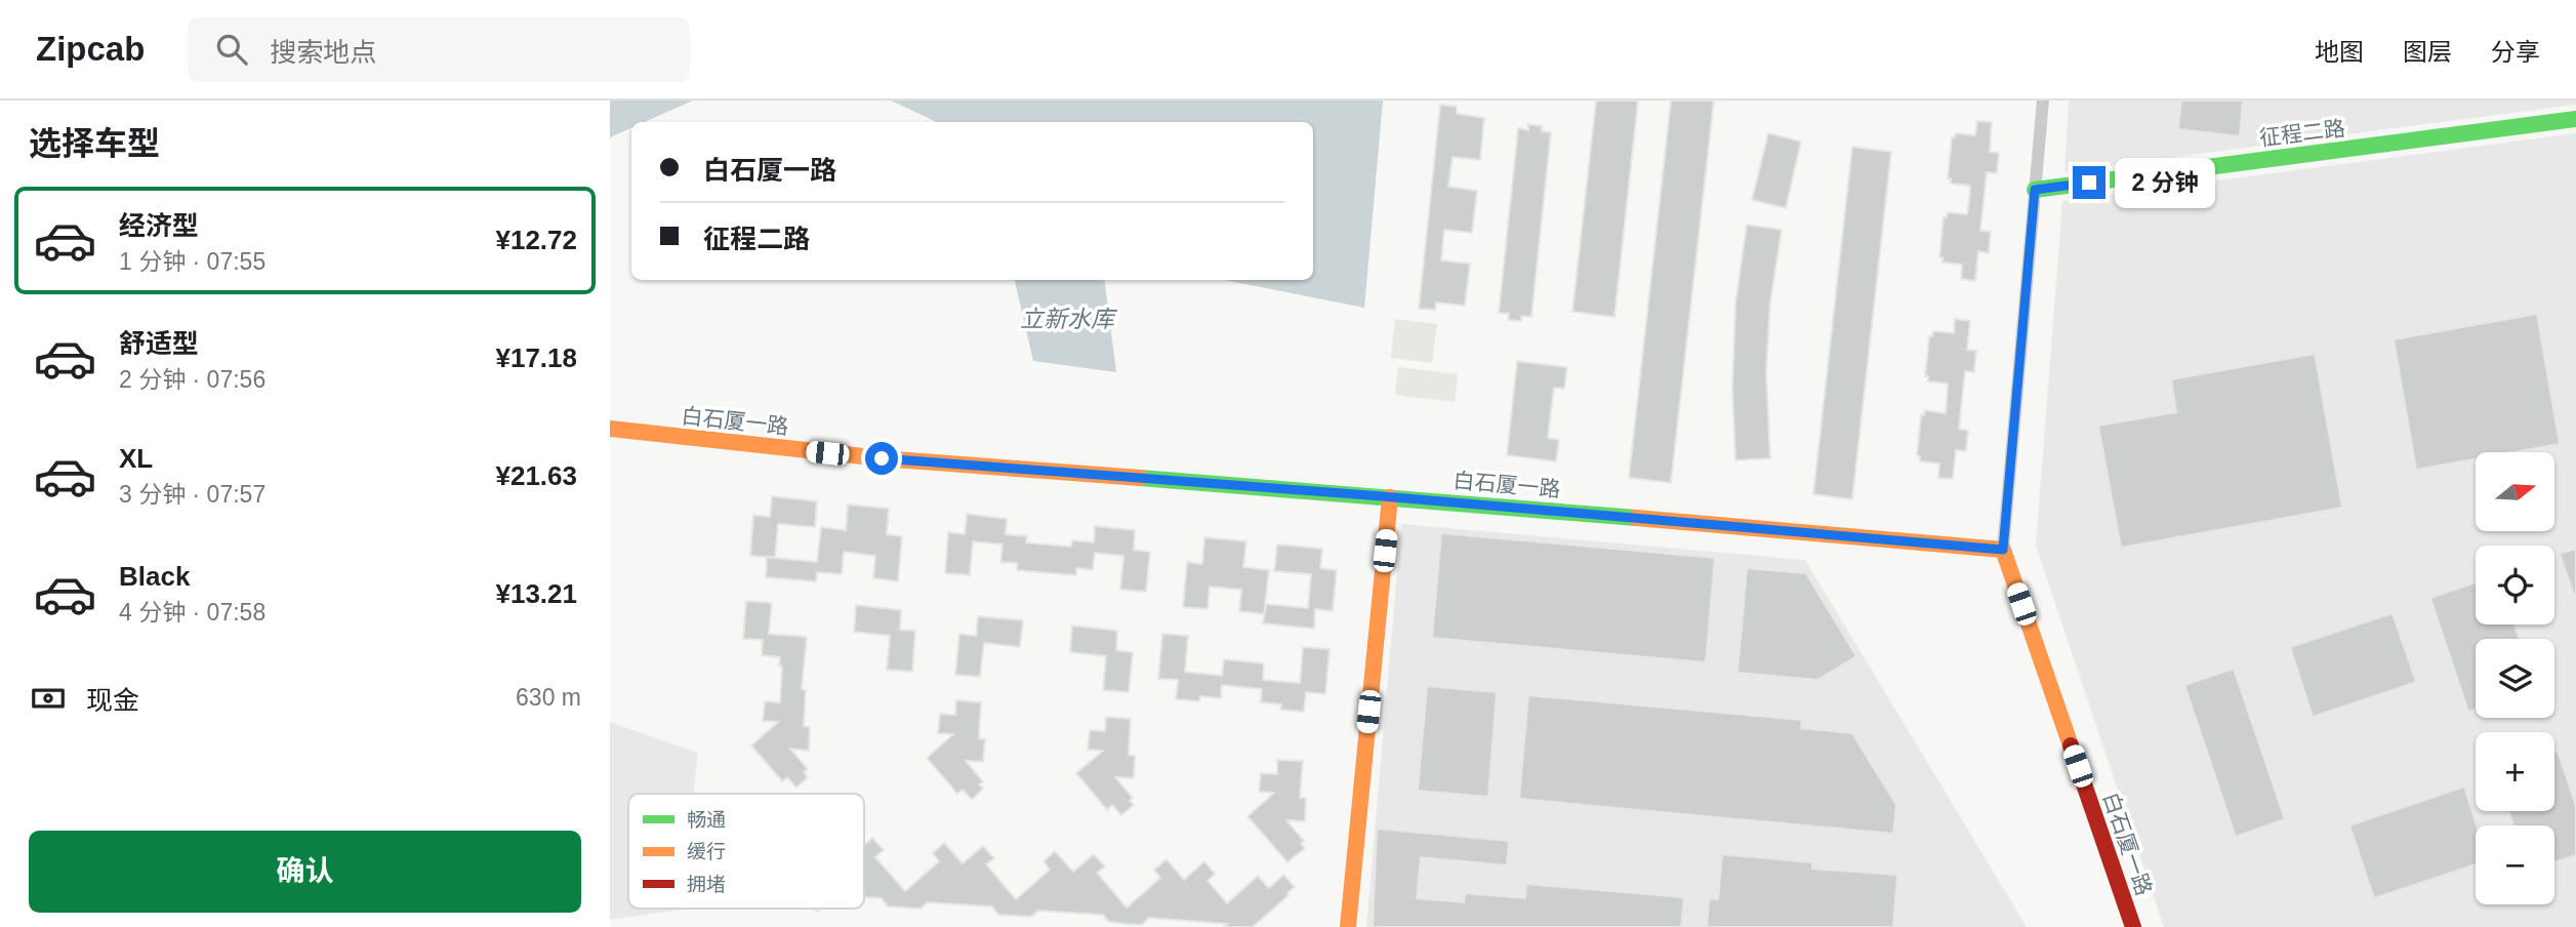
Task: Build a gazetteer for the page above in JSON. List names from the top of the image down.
{
  "streets": {
    "street": ["征程二路", "白石厦一路"]
  },
  "water": ["立新水库"],
  "legend": ["畅通", "缓行", "拥堵"],
  "north": "right",
  "page": {
    "header": "Zipcab",
    "search": "搜索地点",
    "nav": ["地图", "图层", "分享"],
    "heading": "选择车型",
    "banner": ["白石厦一路", "征程二路"],
    "bubble": "2 分钟",
    "list": [
      {
        "name": "经济型",
        "note": "1 分钟 · 07:55",
        "value": "¥12.72"
      },
      {
        "name": "舒适型",
        "note": "2 分钟 · 07:56",
        "value": "¥17.18"
      },
      {
        "name": "XL",
        "note": "3 分钟 · 07:57",
        "value": "¥21.63"
      },
      {
        "name": "Black",
        "note": "4 分钟 · 07:58",
        "value": "¥13.21"
      }
    ],
    "map_buttons": ["+", "−"],
    "pay": ["现金", "630 m"],
    "buttons": "确认"
  }
}
